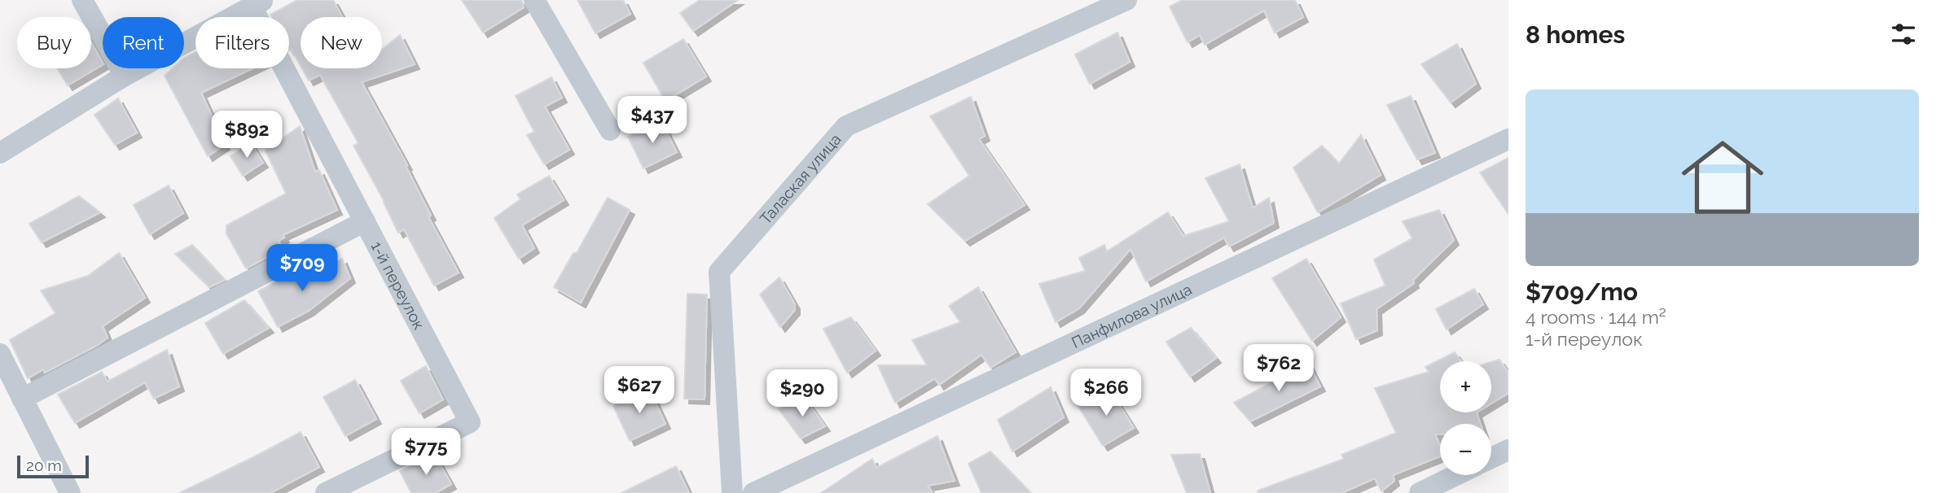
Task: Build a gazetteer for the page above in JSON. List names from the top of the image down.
{
  "streets": {
    "street": ["Талаская улица", "1-й переулок", "Панфилова улица"]
  },
  "scale_bar": "20 m",
  "page": {
    "heading": "8 homes",
    "chip": [
      "Buy",
      "Rent",
      "Filters",
      "New"
    ],
    "list": [
      {
        "name": "$709/mo",
        "note": "4 rooms · 144 m² · 1-й переулок"
      }
    ],
    "price": [
      "$437",
      "$892",
      "$709",
      "$762",
      "$627",
      "$266",
      "$290",
      "$775"
    ],
    "map_buttons": ["+", "−"],
    "scale": "20 m"
  }
}
